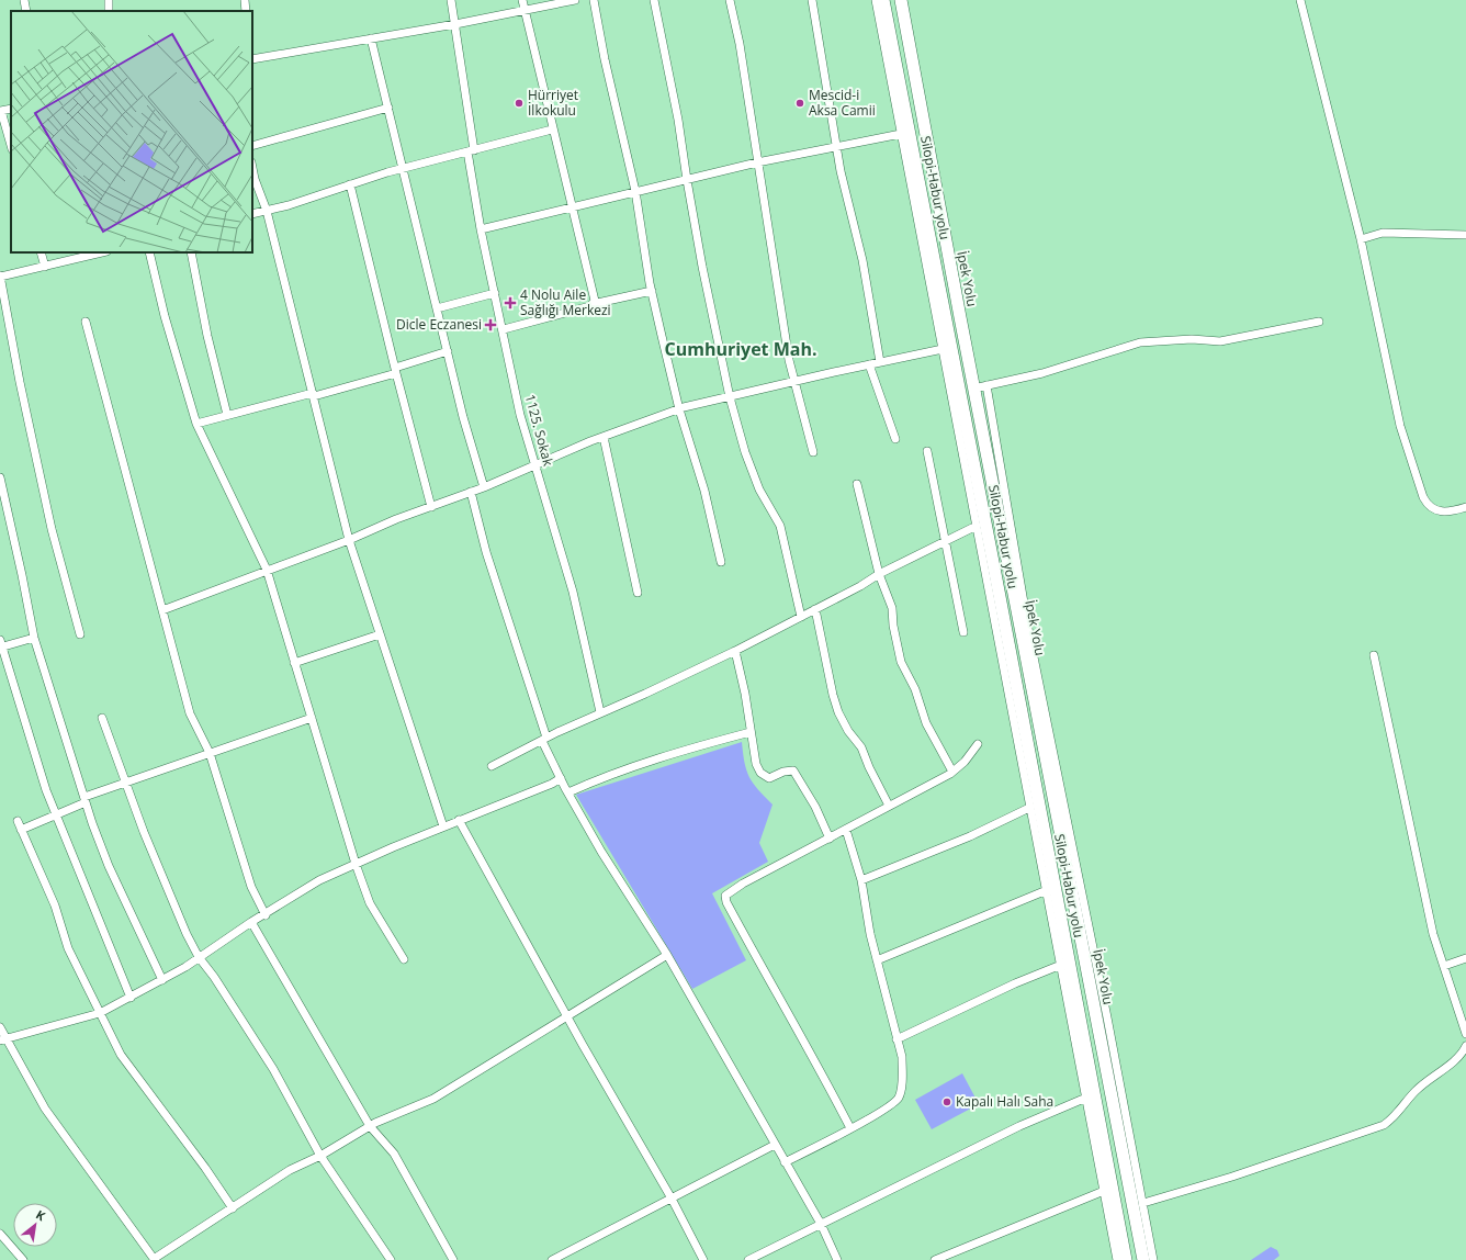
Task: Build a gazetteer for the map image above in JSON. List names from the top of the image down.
{
  "streets": {
    "highway": ["Silopi-Habur yolu", "İpek Yolu"],
    "street": ["1125. Sokak"]
  },
  "districts": ["Cumhuriyet Mah."],
  "places": {
    "other": ["Hürriyet İlkokulu", "Mescid-i Aksa Camii", "Kapalı Halı Saha"],
    "health": ["4 Nolu Aile Sağlığı Merkezi", "Dicle Eczanesi"]
  },
  "north": "top right"
}
